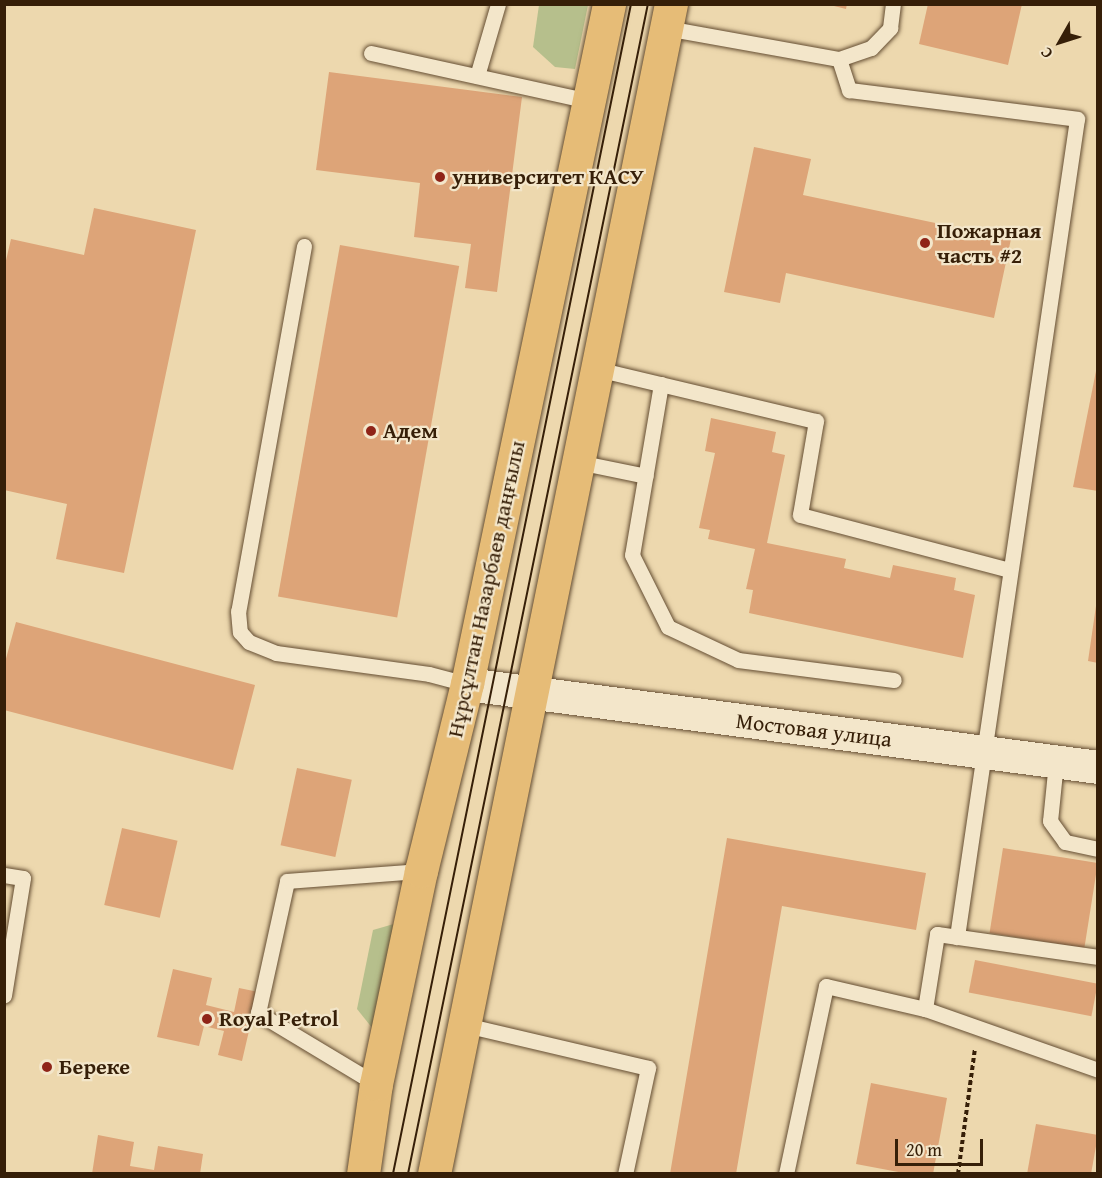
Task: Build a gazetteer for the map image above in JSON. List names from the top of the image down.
{
  "streets": {
    "main road": ["Нұрсұлтан Назарбаев даңғылы"],
    "street": ["Мостовая улица"]
  },
  "crossings": [
    ["Нұрсұлтан Назарбаев даңғылы", "Мостовая улица"]
  ],
  "places": [
    "университет КАСУ",
    "Пожарная часть #2",
    "Адем",
    "Royal Petrol",
    "Береке"
  ],
  "scale_bar": "20 m",
  "north": "bottom left"
}
